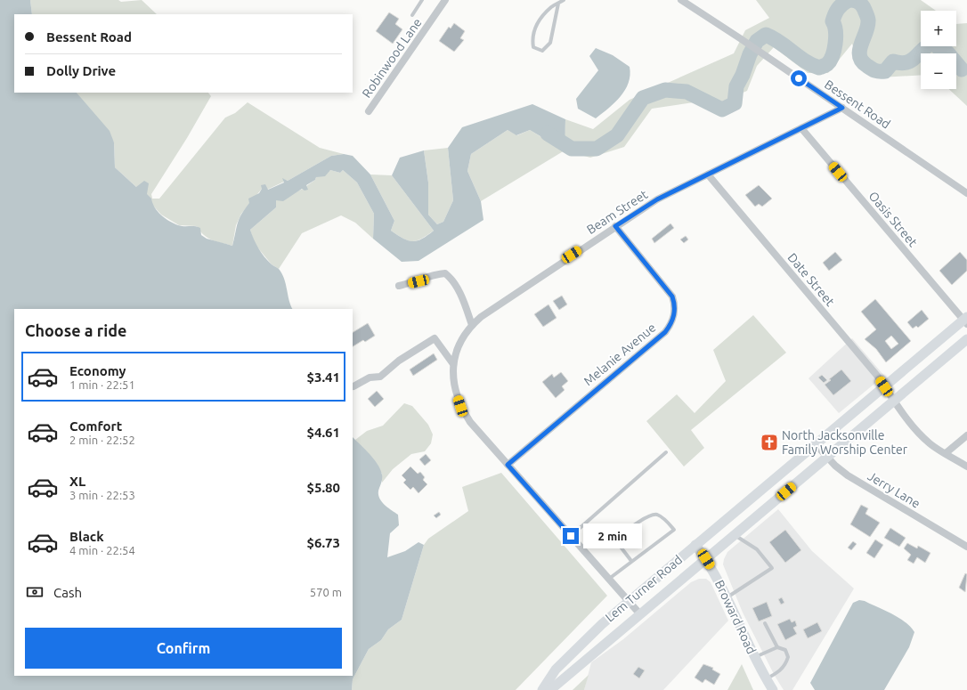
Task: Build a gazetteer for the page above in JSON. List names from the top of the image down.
{
  "streets": {
    "main road": ["Lem Turner Road", "Broward Road"],
    "street": [
      "Robinwood Lane",
      "Bessent Road",
      "Beam Street",
      "Oasis Street",
      "Date Street",
      "Melanie Avenue",
      "Jerry Lane"
    ]
  },
  "crossings": [
    ["Bessent Road", "Beam Street"],
    ["Beam Street", "Oasis Street"],
    ["Beam Street", "Date Street"],
    ["Beam Street", "Melanie Avenue"],
    ["Oasis Street", "Lem Turner Road"],
    ["Date Street", "Lem Turner Road"],
    ["Jerry Lane", "Lem Turner Road"],
    ["Lem Turner Road", "Broward Road"]
  ],
  "places": {
    "church": ["North Jacksonville Family Worship Center"]
  },
  "page": {
    "map_buttons": ["+", "−"],
    "banner": ["Bessent Road", "Dolly Drive"],
    "heading": "Choose a ride",
    "list": [
      {
        "name": "Economy",
        "note": "1 min · 22:51",
        "value": "$3.41"
      },
      {
        "name": "Comfort",
        "note": "2 min · 22:52",
        "value": "$4.61"
      },
      {
        "name": "XL",
        "note": "3 min · 22:53",
        "value": "$5.80"
      },
      {
        "name": "Black",
        "note": "4 min · 22:54",
        "value": "$6.73"
      }
    ],
    "bubble": "2 min",
    "pay": ["Cash", "570 m"],
    "buttons": "Confirm"
  }
}
